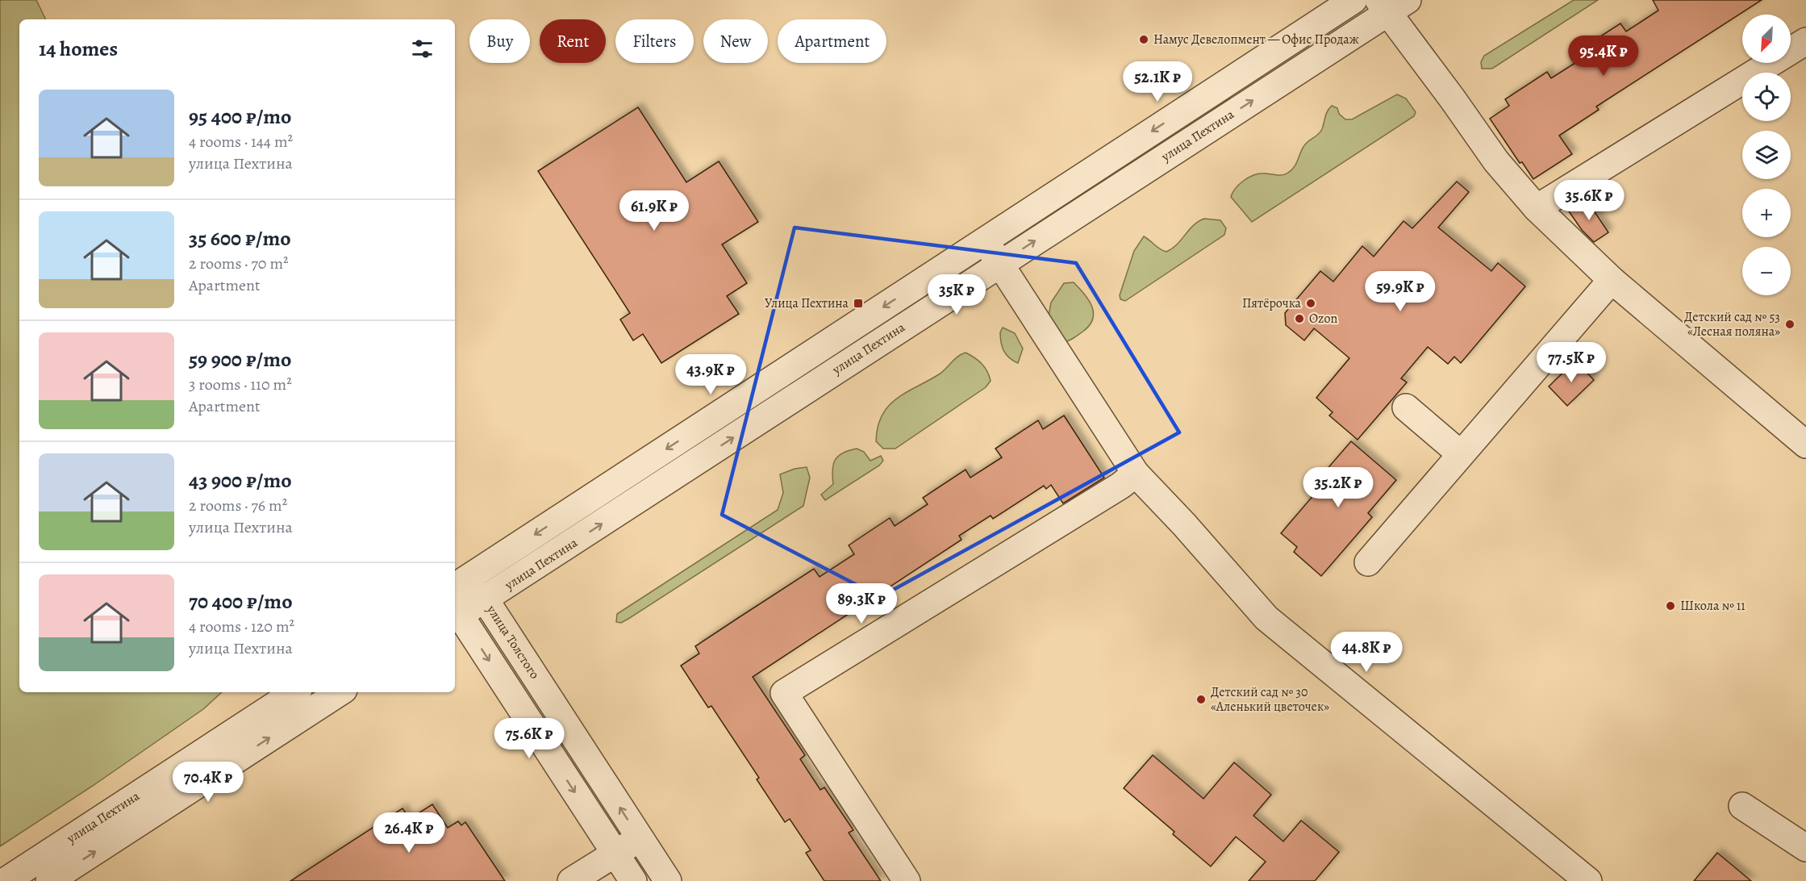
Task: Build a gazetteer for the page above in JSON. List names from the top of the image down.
{
  "streets": {
    "street": ["улица Пехтина", "улица Толстого"]
  },
  "crossings": [
    ["улица Пехтина", "улица Толстого"]
  ],
  "places": {
    "other": [
      "Намус Девелопмент — Офис Продаж",
      "Пятёрочка",
      "Ozon",
      "Детский сад № 53 «Лесная поляна»",
      "Школа № 11",
      "Детский сад № 30 «Аленький цветочек»"
    ],
    "transit": ["Улица Пехтина"]
  },
  "north": "bottom left",
  "page": {
    "map_buttons": ["+", "−"],
    "chip": [
      "Buy",
      "Rent",
      "Filters",
      "New",
      "Apartment"
    ],
    "heading": "14 homes",
    "price": [
      "95.4K ₽",
      "52.1K ₽",
      "35.6K ₽",
      "61.9K ₽",
      "59.9K ₽",
      "35K ₽",
      "77.5K ₽",
      "43.9K ₽",
      "35.2K ₽",
      "89.3K ₽",
      "44.8K ₽",
      "75.6K ₽",
      "70.4K ₽",
      "26.4K ₽"
    ],
    "list": [
      {
        "name": "95 400 ₽/mo",
        "note": "4 rooms · 144 m² · улица Пехтина"
      },
      {
        "name": "35 600 ₽/mo",
        "note": "2 rooms · 70 m² · Apartment"
      },
      {
        "name": "59 900 ₽/mo",
        "note": "3 rooms · 110 m² · Apartment"
      },
      {
        "name": "43 900 ₽/mo",
        "note": "2 rooms · 76 m² · улица Пехтина"
      },
      {
        "name": "70 400 ₽/mo",
        "note": "4 rooms · 120 m² · улица Пехтина"
      }
    ]
  }
}
